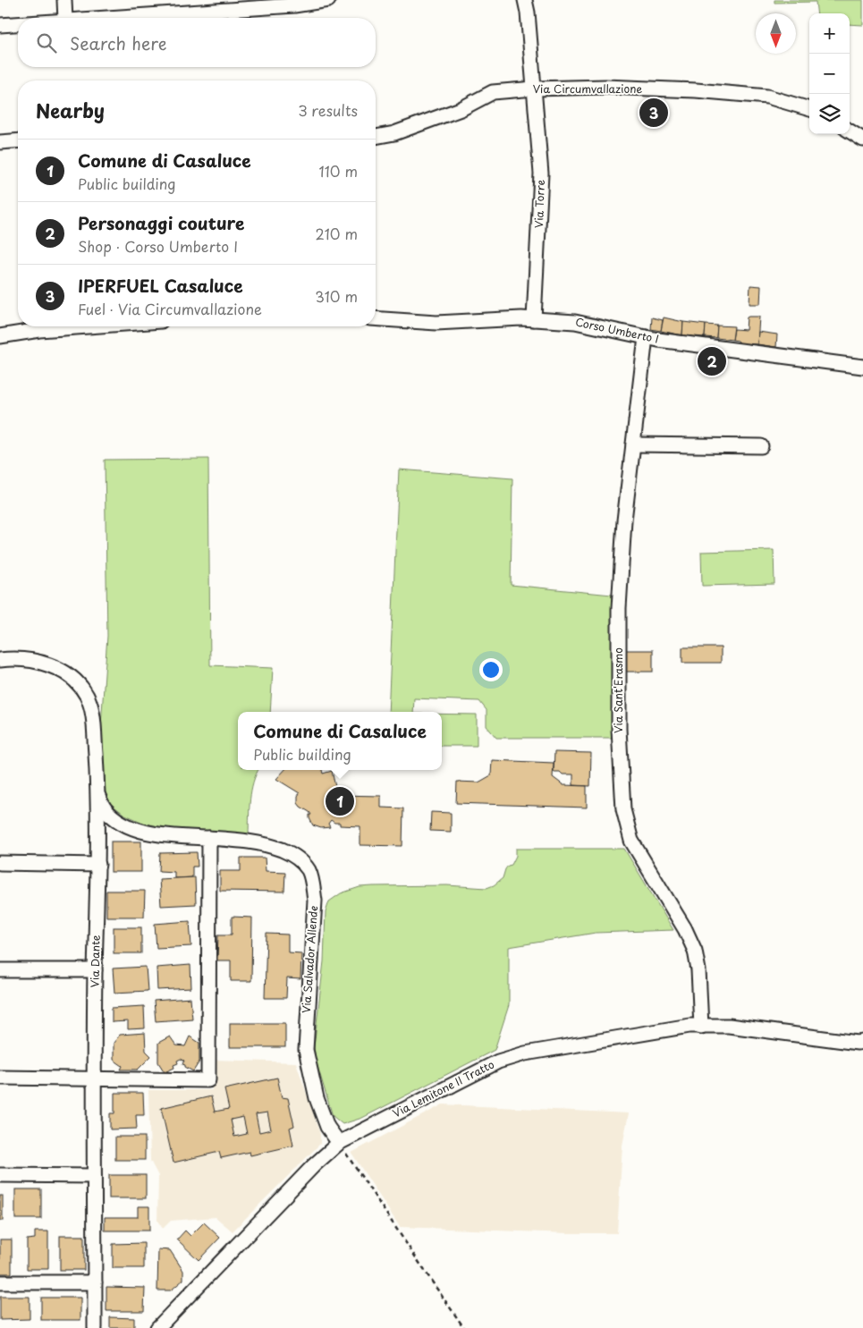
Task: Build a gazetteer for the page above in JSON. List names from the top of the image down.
{
  "streets": {
    "street": [
      "Via Circumvallazione",
      "Via Torre",
      "Corso Umberto I",
      "Via Sant'Erasmo",
      "Via Salvador Allende",
      "Via Dante",
      "Via Lemitone II Tratto"
    ]
  },
  "crossings": [
    ["Via Circumvallazione", "Via Torre"],
    ["Via Torre", "Corso Umberto I"],
    ["Corso Umberto I", "Via Sant'Erasmo"],
    ["Via Sant'Erasmo", "Via Lemitone II Tratto"],
    ["Via Salvador Allende", "Via Dante"],
    ["Via Salvador Allende", "Via Lemitone II Tratto"]
  ],
  "north": "bottom",
  "page": {
    "map_buttons": ["+", "−"],
    "search": "Search here",
    "heading": ["Nearby", "3 results"],
    "pins": ["3", "2", "1"],
    "list": [
      {
        "mark": "1",
        "name": "Comune di Casaluce",
        "note": "Public building",
        "value": "110 m"
      },
      {
        "mark": "2",
        "name": "Personaggi couture",
        "note": "Shop · Corso Umberto I",
        "value": "210 m"
      },
      {
        "mark": "3",
        "name": "IPERFUEL Casaluce",
        "note": "Fuel · Via Circumvallazione",
        "value": "310 m"
      }
    ],
    "popup": ["Comune di Casaluce", "Public building"]
  }
}
